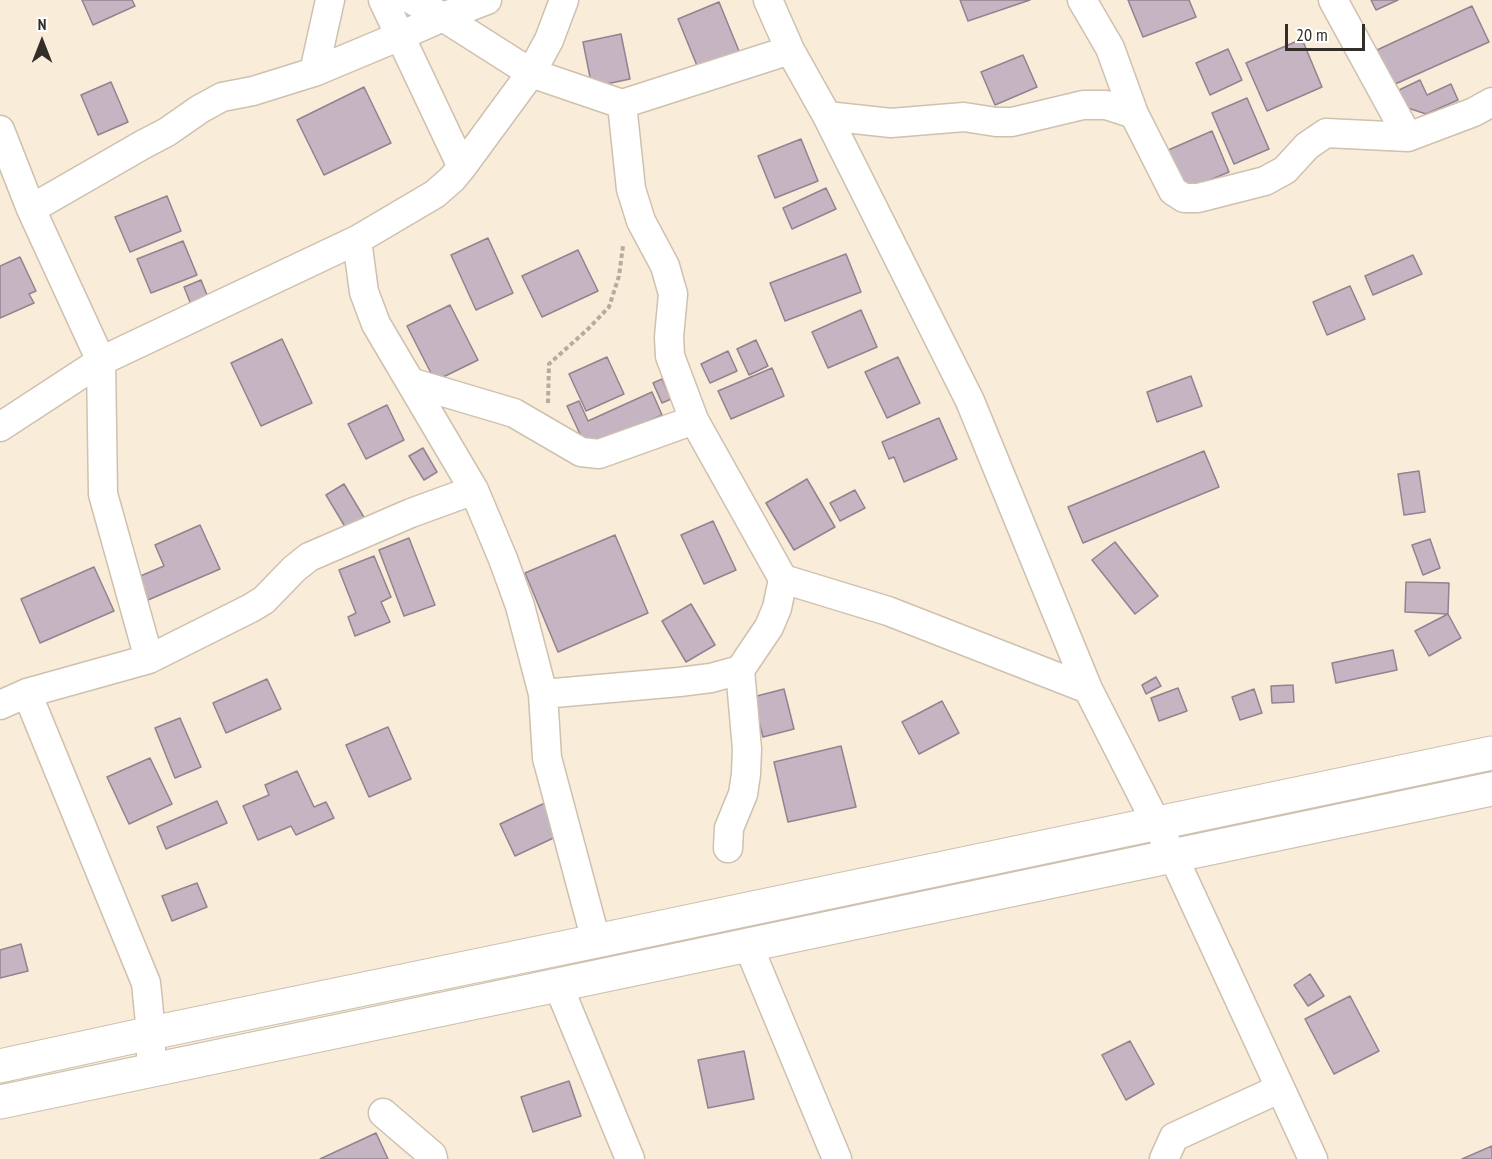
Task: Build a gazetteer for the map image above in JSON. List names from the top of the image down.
{
  "scale_bar": "20 m",
  "north": "top"
}
